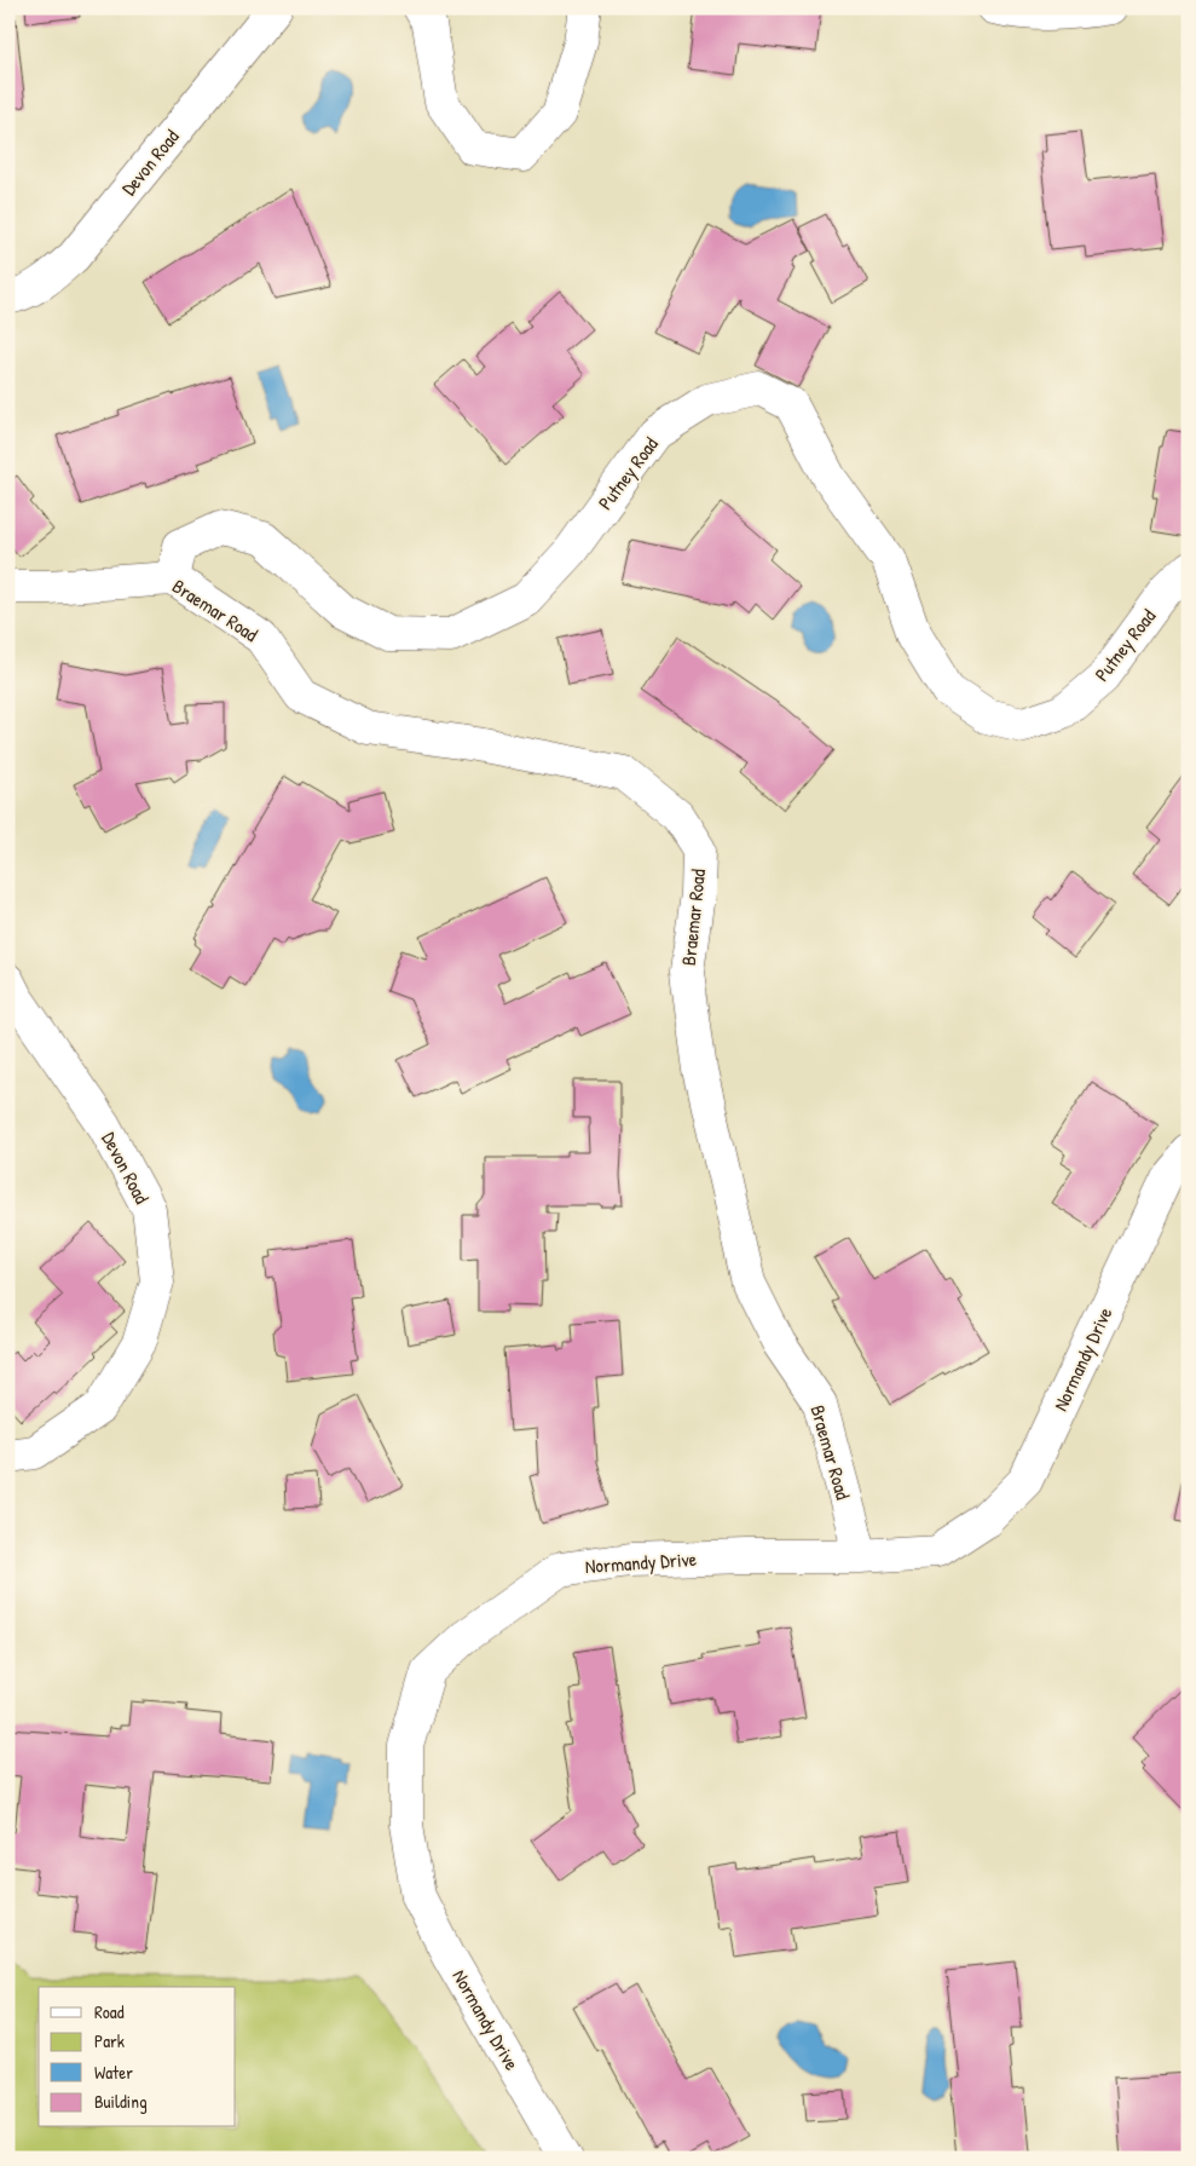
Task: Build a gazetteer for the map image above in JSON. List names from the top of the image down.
{
  "streets": {
    "street": [
      "Devon Road",
      "Putney Road",
      "Braemar Road",
      "Normandy Drive"
    ]
  },
  "crossings": [
    ["Putney Road", "Braemar Road"],
    ["Braemar Road", "Normandy Drive"]
  ],
  "legend": [
    "Road",
    "Park",
    "Water",
    "Building"
  ]
}
